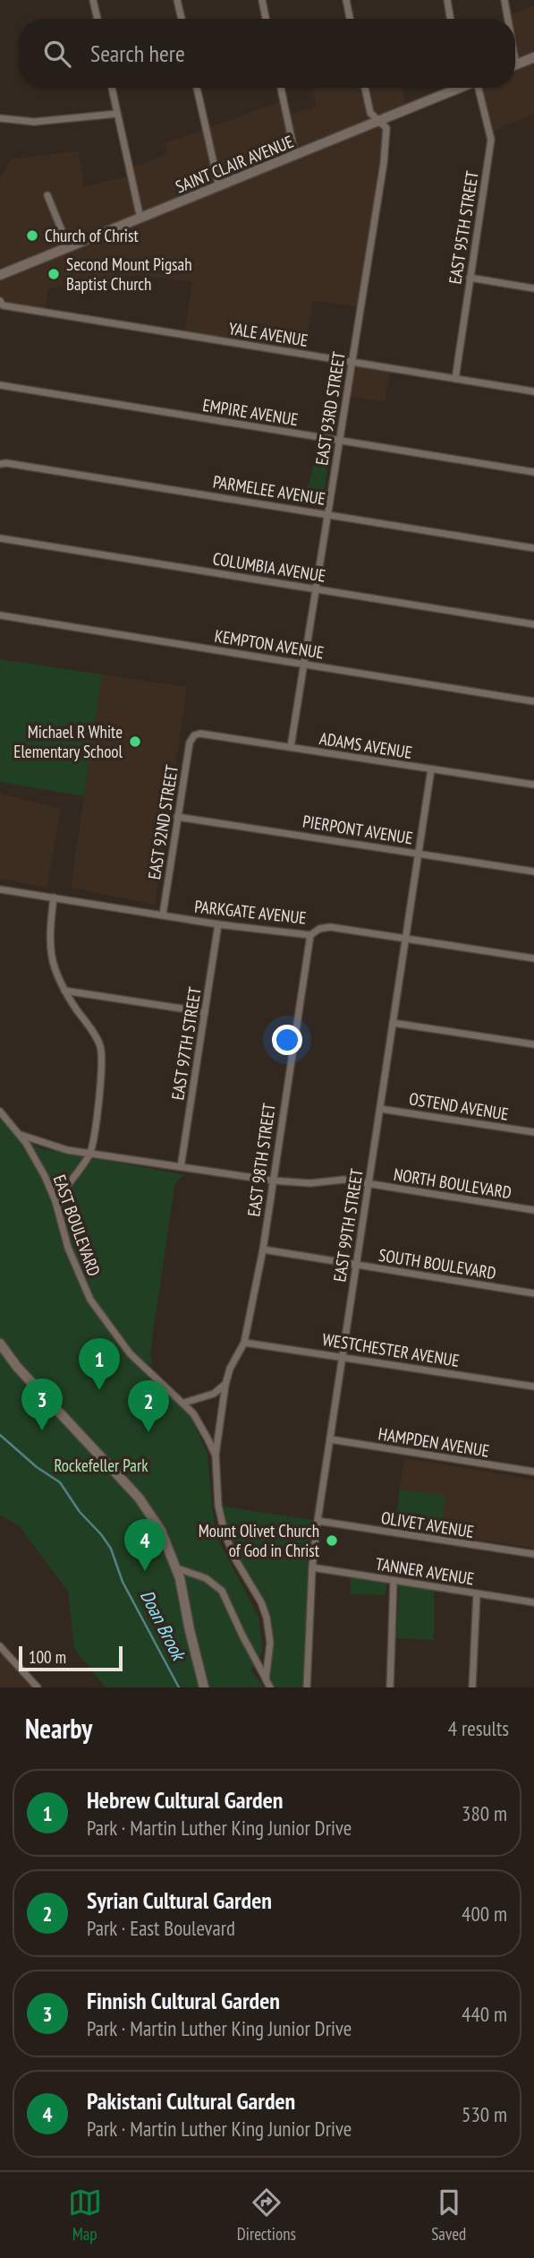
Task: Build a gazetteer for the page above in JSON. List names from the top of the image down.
{
  "streets": {
    "main road": ["SAINT CLAIR AVENUE"],
    "street": [
      "EAST 95TH STREET",
      "YALE AVENUE",
      "EAST 93RD STREET",
      "EMPIRE AVENUE",
      "PARMELEE AVENUE",
      "COLUMBIA AVENUE",
      "KEMPTON AVENUE",
      "ADAMS AVENUE",
      "EAST 92ND STREET",
      "PIERPONT AVENUE",
      "PARKGATE AVENUE",
      "EAST 97TH STREET",
      "OSTEND AVENUE",
      "EAST 98TH STREET",
      "NORTH BOULEVARD",
      "EAST BOULEVARD",
      "EAST 99TH STREET",
      "SOUTH BOULEVARD",
      "WESTCHESTER AVENUE",
      "HAMPDEN AVENUE",
      "OLIVET AVENUE",
      "TANNER AVENUE"
    ]
  },
  "crossings": [
    ["SAINT CLAIR AVENUE", "EAST 93RD STREET"],
    ["EAST 95TH STREET", "YALE AVENUE"],
    ["YALE AVENUE", "EAST 93RD STREET"],
    ["EAST 93RD STREET", "EMPIRE AVENUE"],
    ["EAST 93RD STREET", "PARMELEE AVENUE"],
    ["EAST 93RD STREET", "COLUMBIA AVENUE"],
    ["EAST 93RD STREET", "KEMPTON AVENUE"],
    ["EAST 93RD STREET", "ADAMS AVENUE"],
    ["ADAMS AVENUE", "EAST 92ND STREET"],
    ["ADAMS AVENUE", "EAST 99TH STREET"],
    ["EAST 92ND STREET", "PIERPONT AVENUE"],
    ["EAST 92ND STREET", "PARKGATE AVENUE"],
    ["PIERPONT AVENUE", "EAST 99TH STREET"],
    ["PARKGATE AVENUE", "EAST 97TH STREET"],
    ["PARKGATE AVENUE", "EAST 98TH STREET"],
    ["PARKGATE AVENUE", "EAST 99TH STREET"],
    ["EAST 97TH STREET", "NORTH BOULEVARD"],
    ["OSTEND AVENUE", "EAST 99TH STREET"],
    ["EAST 98TH STREET", "NORTH BOULEVARD"],
    ["EAST 98TH STREET", "EAST BOULEVARD"],
    ["EAST 98TH STREET", "SOUTH BOULEVARD"],
    ["EAST 98TH STREET", "WESTCHESTER AVENUE"],
    ["NORTH BOULEVARD", "EAST BOULEVARD"],
    ["NORTH BOULEVARD", "EAST 99TH STREET"],
    ["EAST 99TH STREET", "SOUTH BOULEVARD"],
    ["EAST 99TH STREET", "WESTCHESTER AVENUE"],
    ["EAST 99TH STREET", "HAMPDEN AVENUE"],
    ["EAST 99TH STREET", "OLIVET AVENUE"],
    ["EAST 99TH STREET", "TANNER AVENUE"]
  ],
  "water": ["Doan Brook"],
  "parks": ["Rockefeller Park"],
  "places": [
    "Church of Christ",
    "Second Mount Pigsah Baptist Church",
    "Michael R White Elementary School",
    "Mount Olivet Church of God in Christ"
  ],
  "scale_bar": "100 m",
  "page": {
    "search": "Search here",
    "pins": [
      "1",
      "3",
      "2",
      "4"
    ],
    "scale": "100 m",
    "heading": ["Nearby", "4 results"],
    "list": [
      {
        "mark": "1",
        "name": "Hebrew Cultural Garden",
        "note": "Park · Martin Luther King Junior Drive",
        "value": "380 m"
      },
      {
        "mark": "2",
        "name": "Syrian Cultural Garden",
        "note": "Park · East Boulevard",
        "value": "400 m"
      },
      {
        "mark": "3",
        "name": "Finnish Cultural Garden",
        "note": "Park · Martin Luther King Junior Drive",
        "value": "440 m"
      },
      {
        "mark": "4",
        "name": "Pakistani Cultural Garden",
        "note": "Park · Martin Luther King Junior Drive",
        "value": "530 m"
      }
    ],
    "nav": ["Map", "Directions", "Saved"]
  }
}
